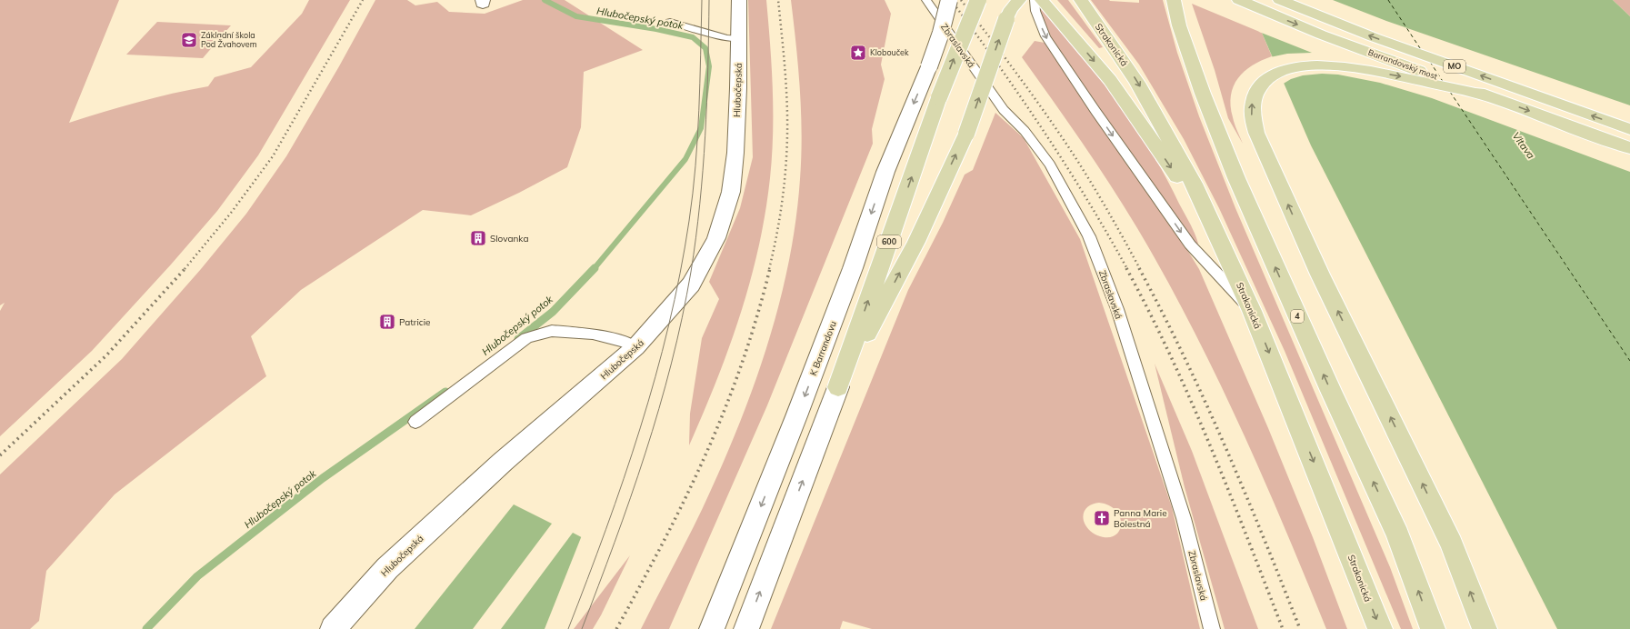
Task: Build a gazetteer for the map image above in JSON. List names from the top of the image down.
{
  "streets": {
    "main road": [
      "Strakonická",
      "Barrandovský most",
      "MO",
      "Hlubočepská",
      "600",
      "4",
      "K Barrandovu"
    ],
    "lane": ["Zbraslavská"]
  },
  "water": ["Hlubočepský potok", "Vltava"],
  "places": {
    "school or university": ["Základní škola Pod Žvahovem"],
    "place": ["Klobouček"],
    "building": ["Slovanka", "Patricie"],
    "church": ["Panna Marie Bolestná"]
  }
}
